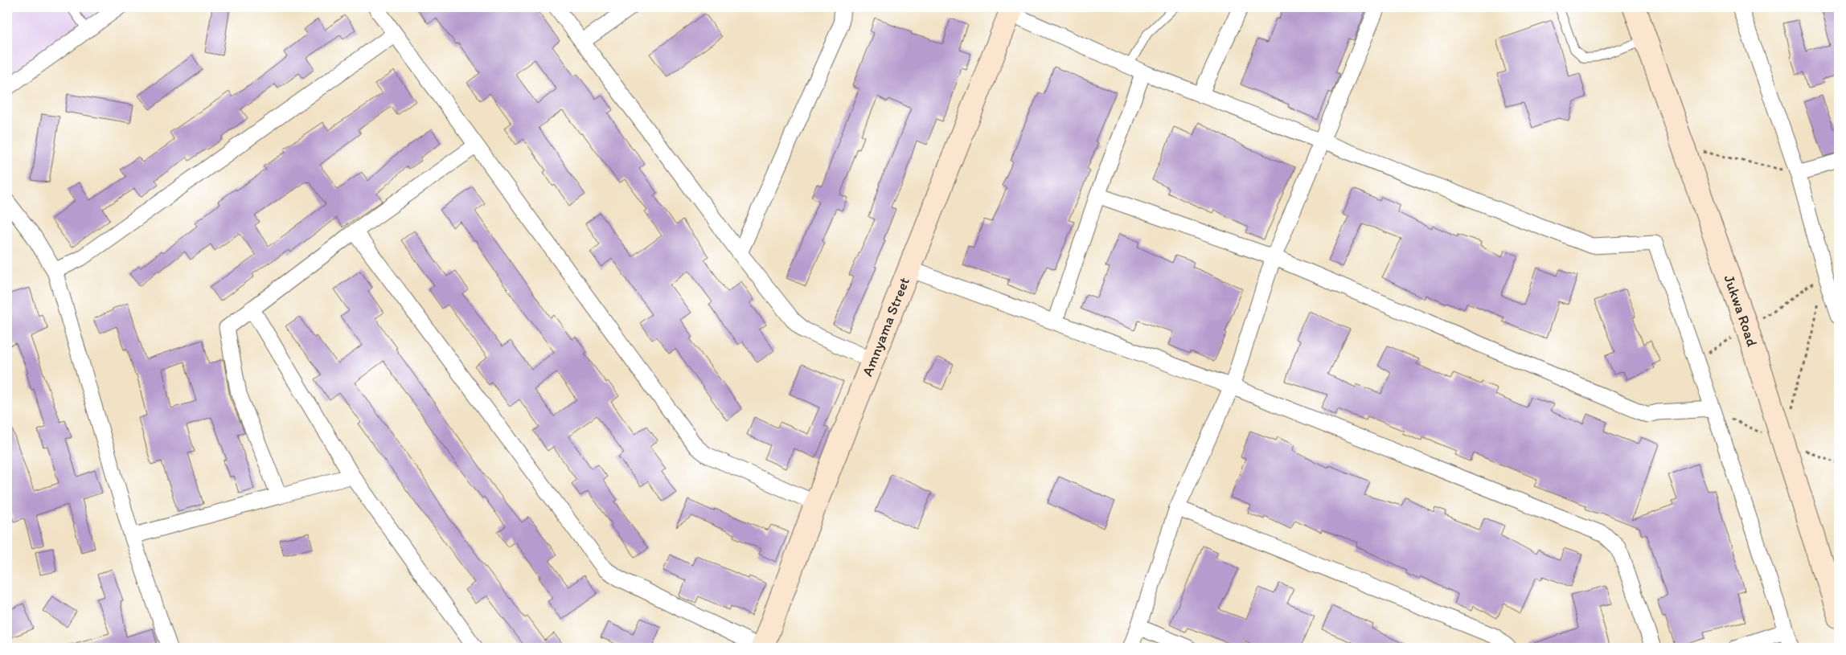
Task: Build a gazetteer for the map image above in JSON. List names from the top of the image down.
{
  "streets": {
    "street": ["Jukwa Road", "Amnyama Street"]
  }
}
